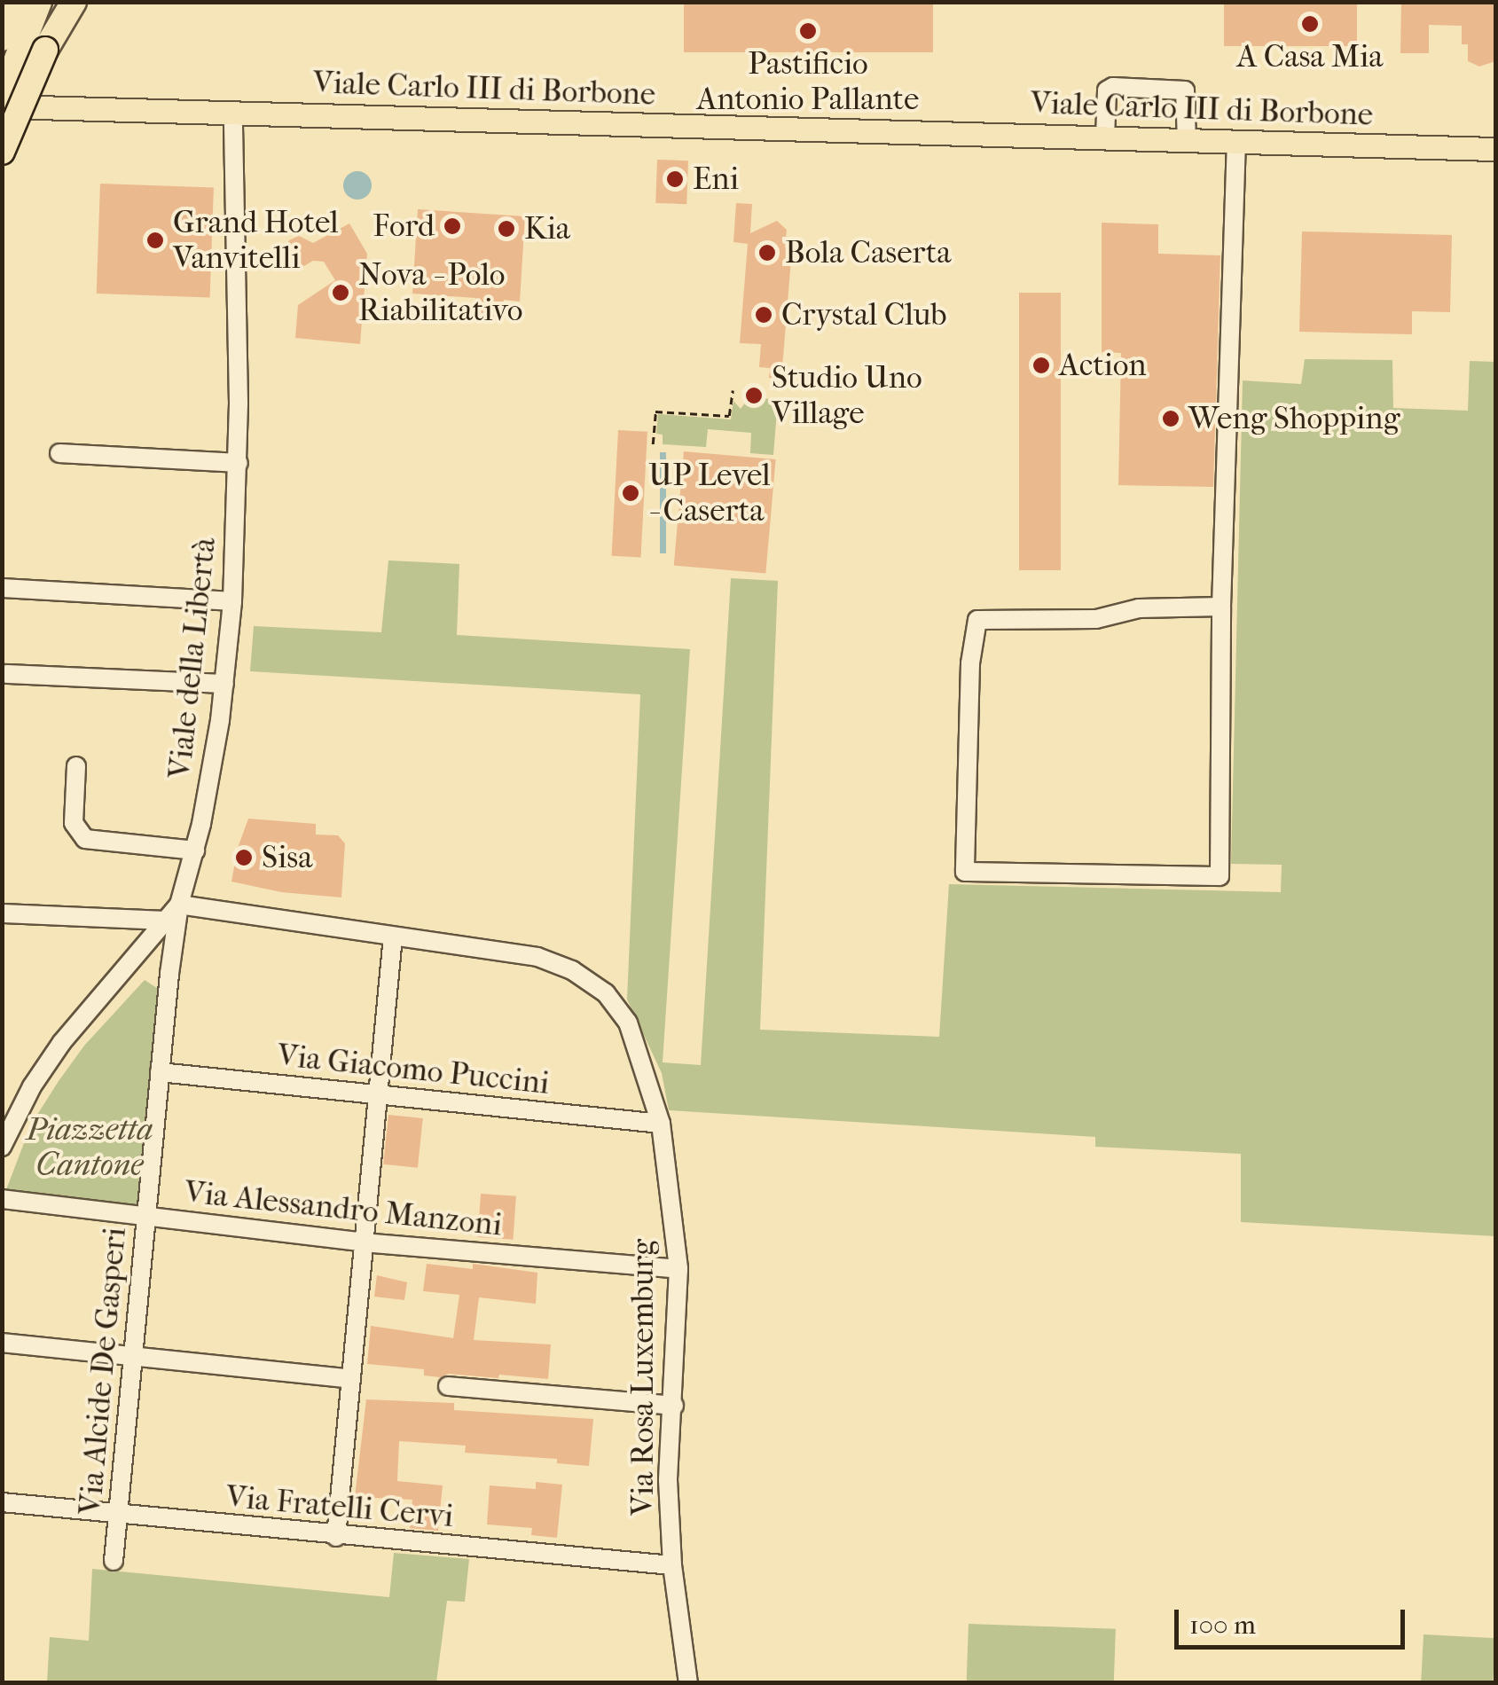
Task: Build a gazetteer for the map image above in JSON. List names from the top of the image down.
{
  "streets": {
    "main road": ["Viale Carlo III di Borbone"],
    "street": [
      "Viale della Libertà",
      "Via Giacomo Puccini",
      "Via Alessandro Manzoni",
      "Via Alcide De Gasperi",
      "Via Rosa Luxemburg",
      "Via Fratelli Cervi"
    ]
  },
  "crossings": [
    ["Viale Carlo III di Borbone", "Viale della Libertà"],
    ["Viale della Libertà", "Via Alcide De Gasperi"],
    ["Viale della Libertà", "Via Rosa Luxemburg"],
    ["Via Giacomo Puccini", "Via Alcide De Gasperi"],
    ["Via Giacomo Puccini", "Via Rosa Luxemburg"],
    ["Via Alessandro Manzoni", "Via Alcide De Gasperi"],
    ["Via Alessandro Manzoni", "Via Rosa Luxemburg"],
    ["Via Alcide De Gasperi", "Via Rosa Luxemburg"],
    ["Via Alcide De Gasperi", "Via Fratelli Cervi"],
    ["Via Rosa Luxemburg", "Via Fratelli Cervi"]
  ],
  "parks": ["Piazzetta Cantone"],
  "places": [
    "A Casa Mia",
    "Pastificio Antonio Pallante",
    "Eni",
    "Ford",
    "Kia",
    "Grand Hotel Vanvitelli",
    "Bola Caserta",
    "Nova - Polo Riabilitativo",
    "Crystal Club",
    "Action",
    "Studio Uno Village",
    "Weng Shopping",
    "UP Level - Caserta",
    "Sisa"
  ],
  "scale_bar": "100 m"
}
